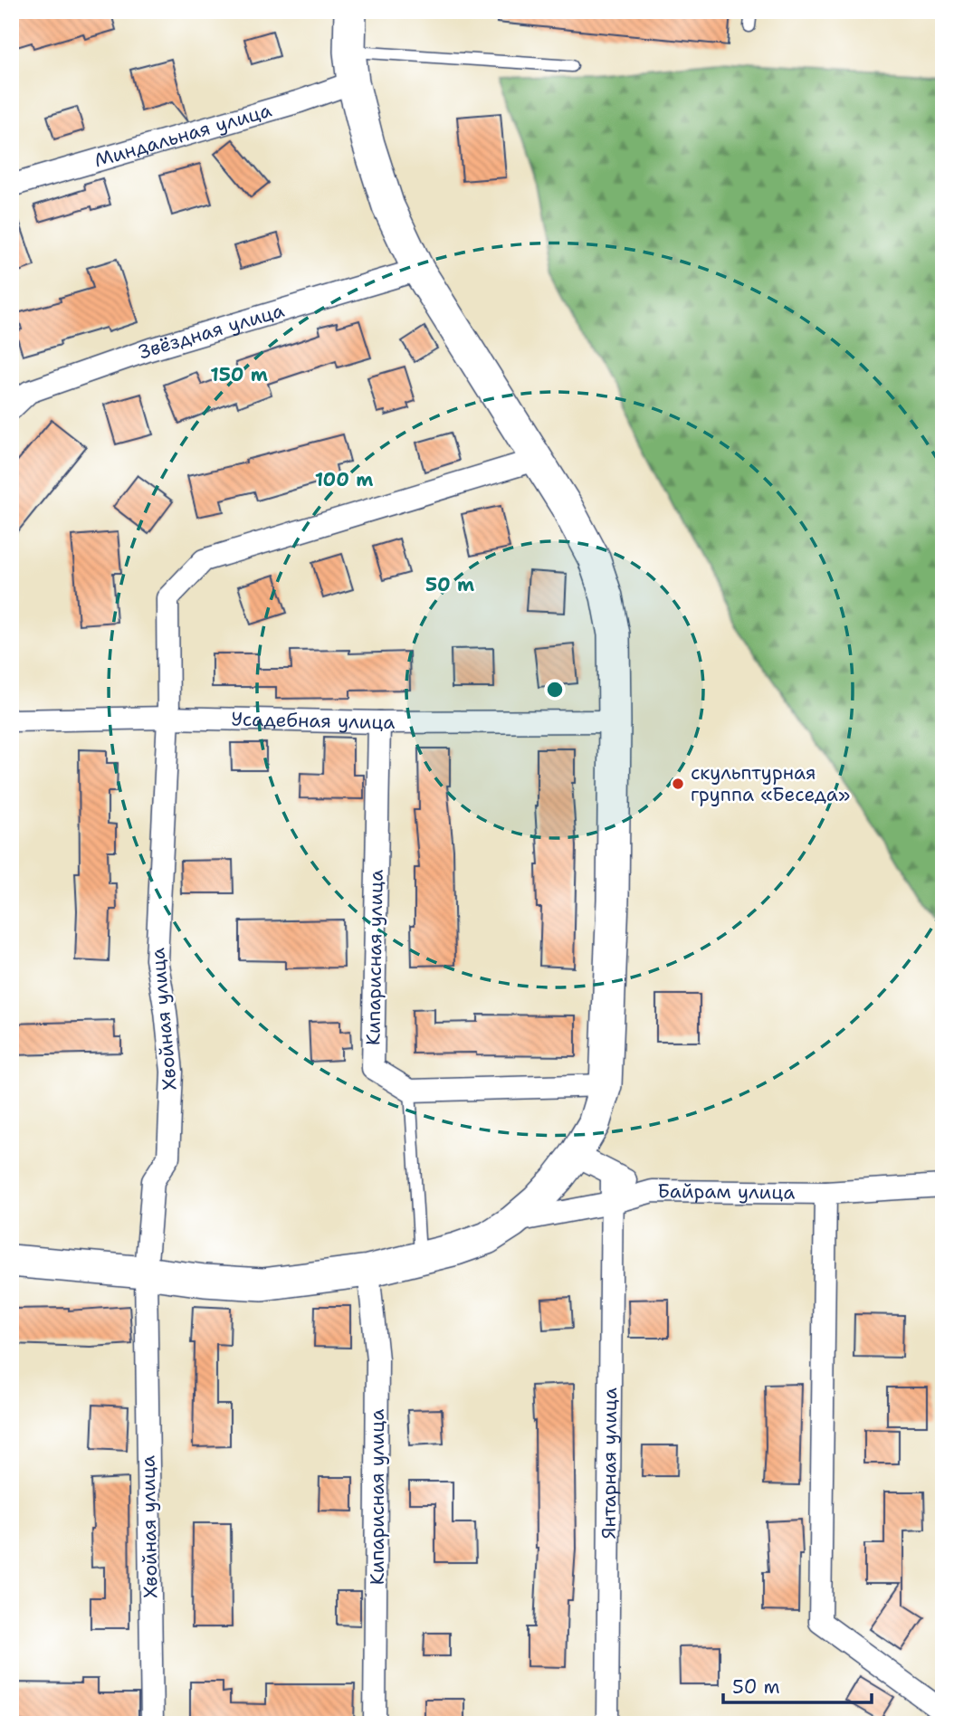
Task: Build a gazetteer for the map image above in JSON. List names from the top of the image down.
{
  "streets": {
    "street": [
      "Миндальная улица",
      "Звёздная улица",
      "Усадебная улица",
      "Кипарисная улица",
      "Хвойная улица",
      "Байрам улица",
      "Янтарная улица"
    ]
  },
  "crossings": [
    ["Усадебная улица", "Кипарисная улица"],
    ["Усадебная улица", "Хвойная улица"],
    ["Байрам улица", "Янтарная улица"]
  ],
  "places": ["скульптурная группа «Беседа»"],
  "scale_bar": "50 m",
  "rings": ["150 m", "100 m", "50 m"]
}
